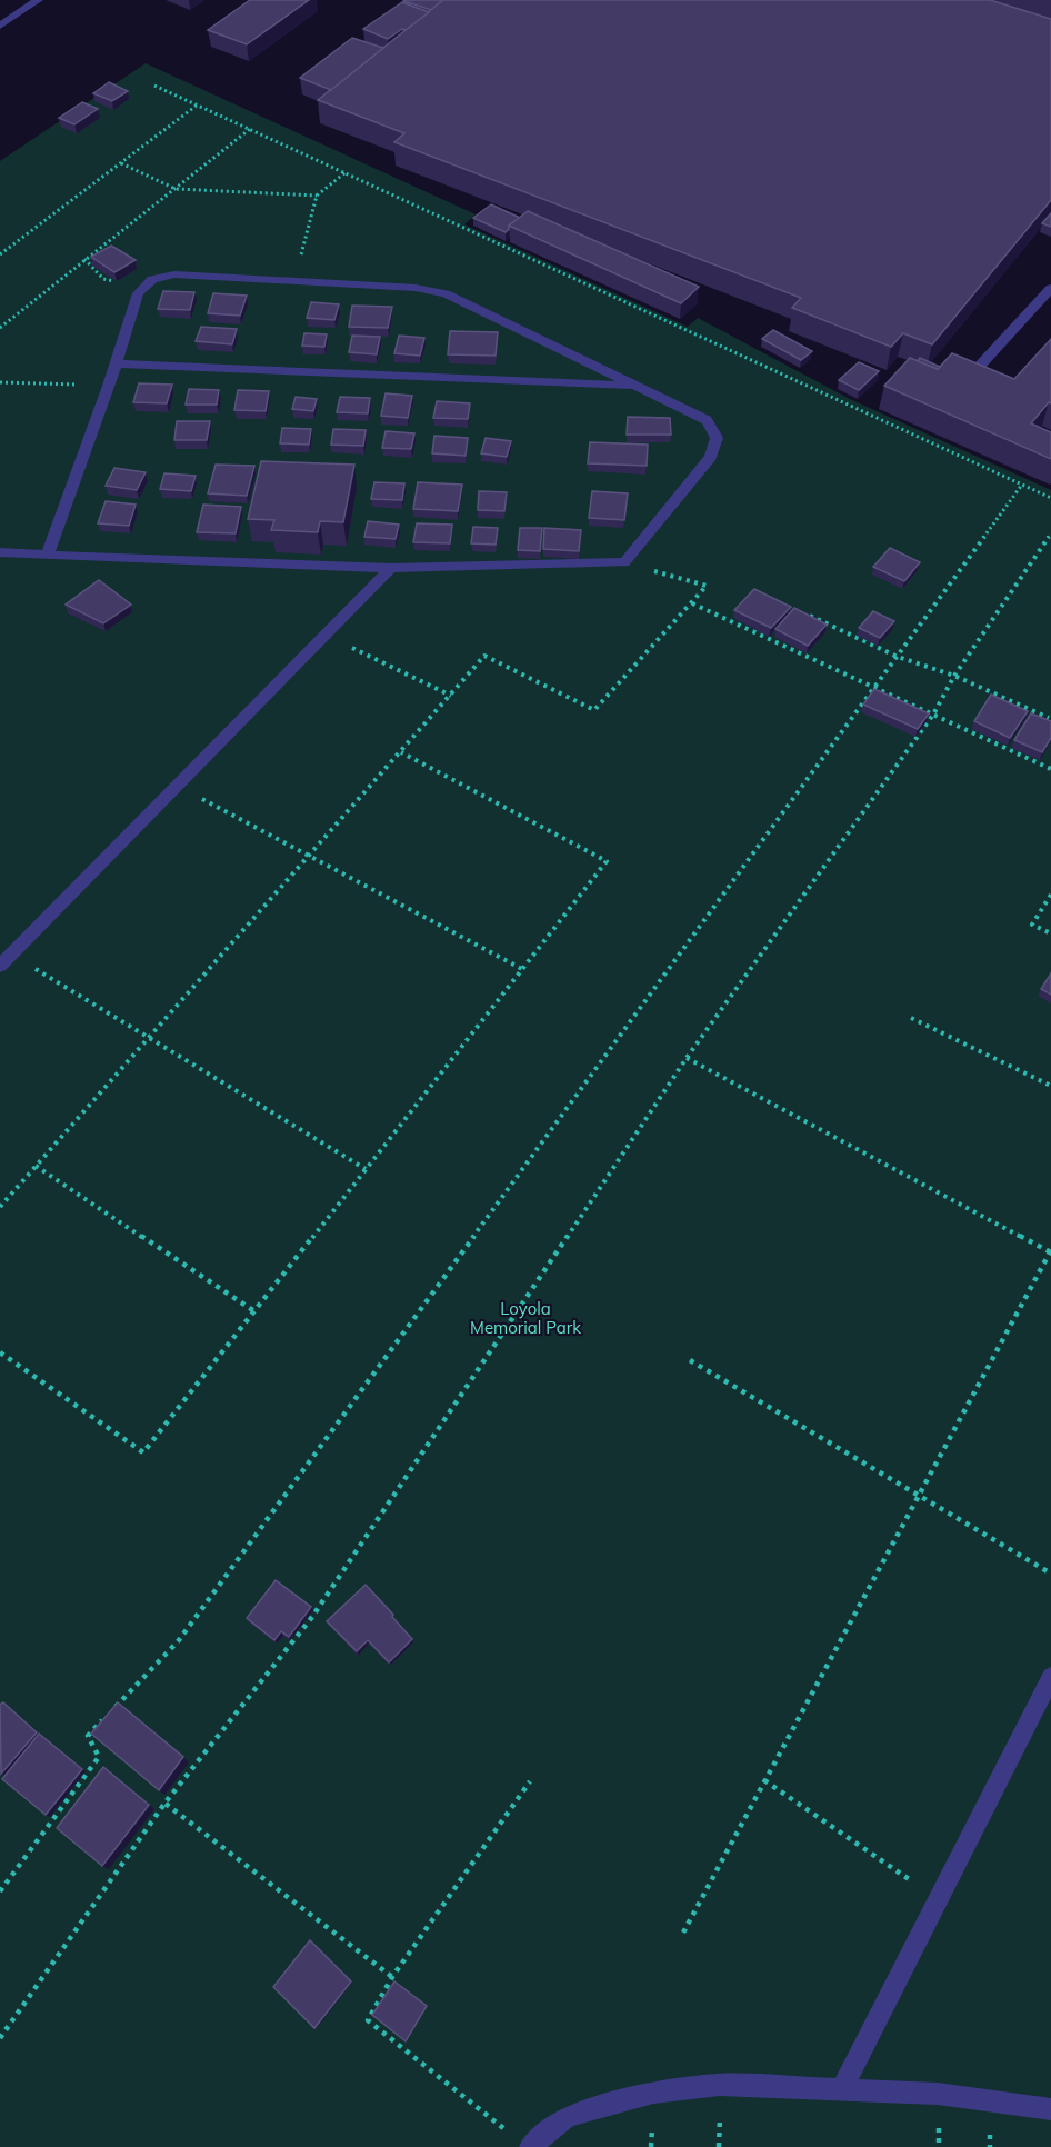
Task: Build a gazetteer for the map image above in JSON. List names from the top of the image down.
{
  "parks": ["Loyola Memorial Park"]
}
